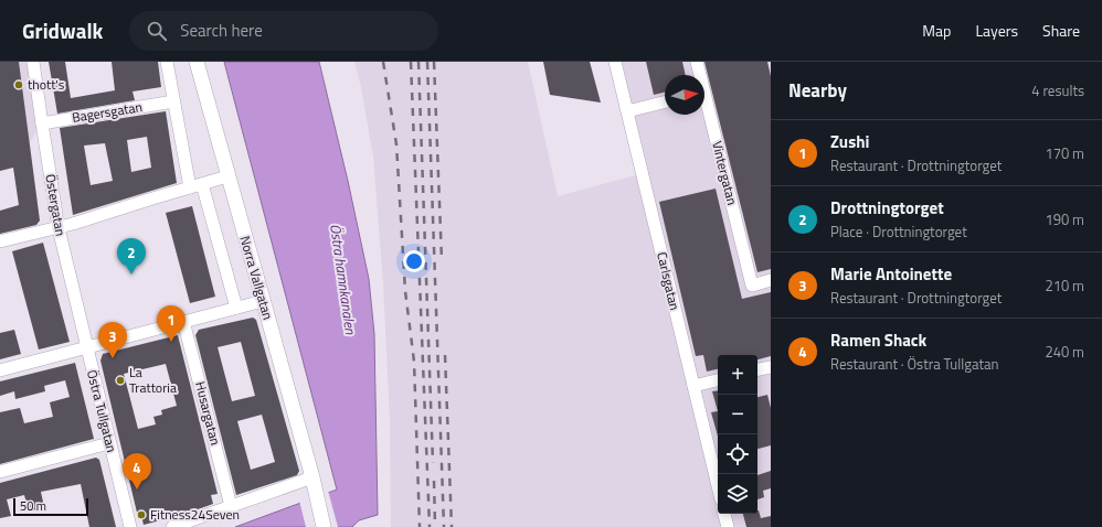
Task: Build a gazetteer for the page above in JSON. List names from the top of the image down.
{
  "streets": {
    "main road": ["Norra Vallgatan"],
    "street": [
      "Bagersgatan",
      "Vintergatan",
      "Östergatan",
      "Carlsgatan",
      "Östra Tullgatan",
      "Husargatan"
    ]
  },
  "crossings": [
    ["Bagersgatan", "Östergatan"],
    ["Östergatan", "Östra Tullgatan"]
  ],
  "water": ["Östra hamnkanalen"],
  "places": ["thott's", "La Trattoria", "Fitness24Seven"],
  "scale_bar": "50 m",
  "north": "right",
  "page": {
    "header": "Gridwalk",
    "search": "Search here",
    "nav": ["Map", "Layers", "Share"],
    "heading": ["Nearby", "4 results"],
    "list": [
      {
        "mark": "1",
        "name": "Zushi",
        "note": "Restaurant · Drottningtorget",
        "value": "170 m"
      },
      {
        "mark": "2",
        "name": "Drottningtorget",
        "note": "Place · Drottningtorget",
        "value": "190 m"
      },
      {
        "mark": "3",
        "name": "Marie Antoinette",
        "note": "Restaurant · Drottningtorget",
        "value": "210 m"
      },
      {
        "mark": "4",
        "name": "Ramen Shack",
        "note": "Restaurant · Östra Tullgatan",
        "value": "240 m"
      }
    ],
    "pins": [
      "2",
      "1",
      "3",
      "4"
    ],
    "map_buttons": ["+", "−"],
    "scale": "50 m"
  }
}
